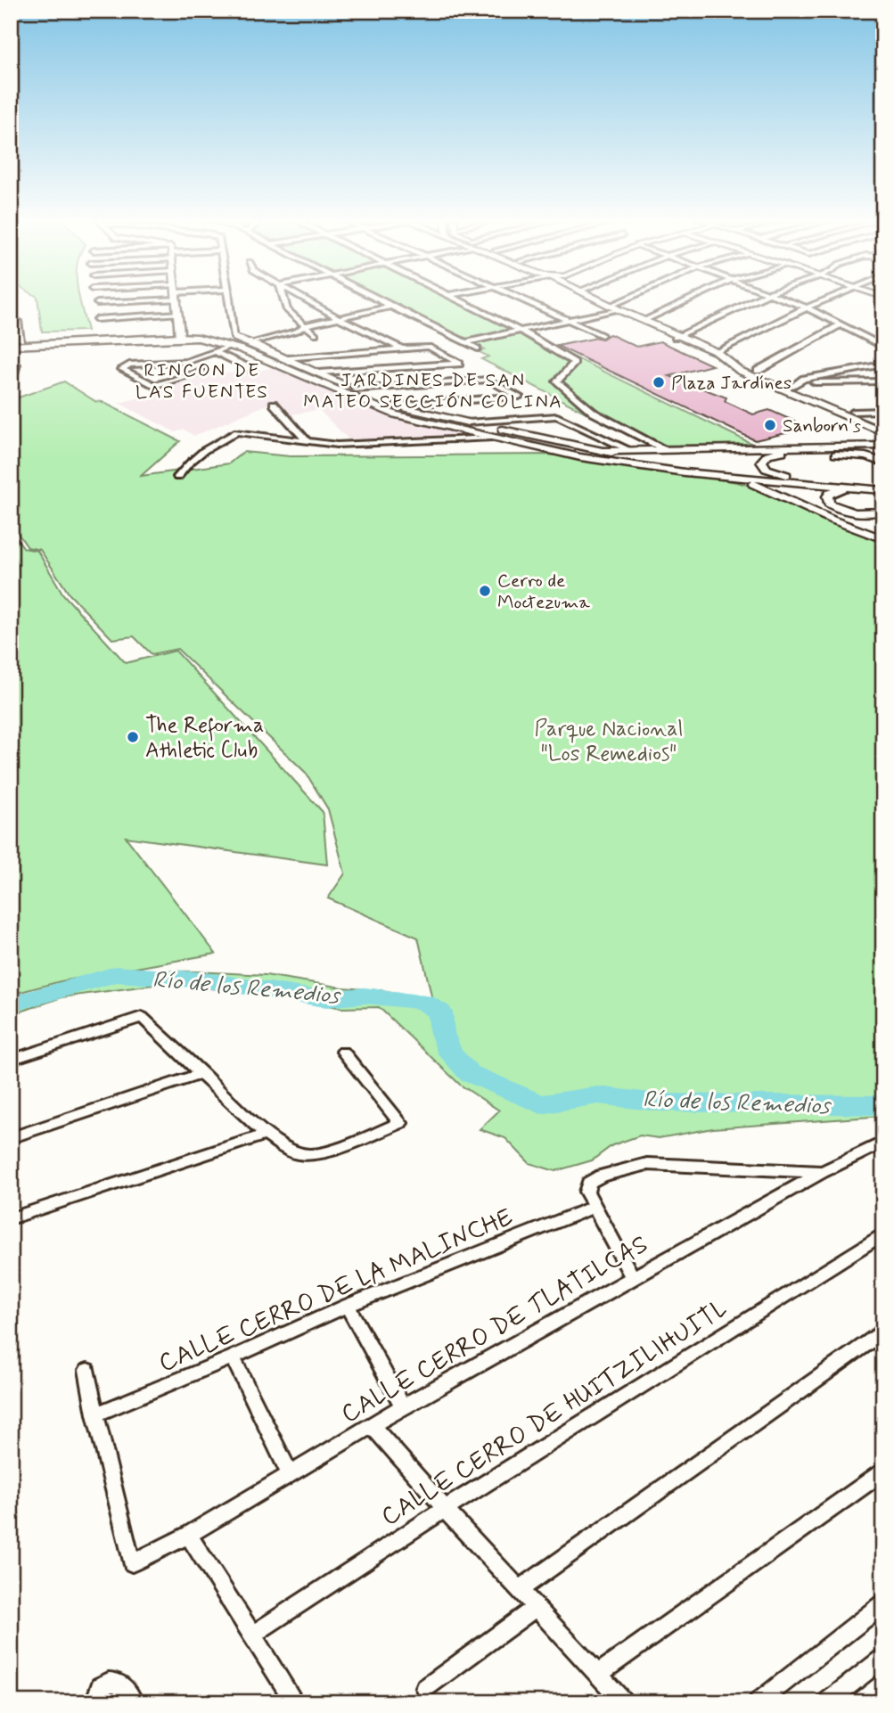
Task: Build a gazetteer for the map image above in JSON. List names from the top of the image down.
{
  "streets": {
    "street": ["CALLE CERRO DE LA MALINCHE", "CALLE CERRO DE TLATILCAS", "CALLE CERRO DE HUITZILIHUITL"]
  },
  "crossings": [
    ["CALLE CERRO DE LA MALINCHE", "CALLE CERRO DE TLATILCAS"]
  ],
  "districts": ["RINCON DE LAS FUENTES", "JARDINES DE SAN MATEO SECCIÓN COLINA"],
  "water": ["Río de los Remedios"],
  "parks": ["Parque Nacional \"Los Remedios\""],
  "places": [
    "Plaza Jardínes",
    "Sanborn's",
    "Cerro de Moctezuma",
    "The Reforma Athletic Club"
  ]
}
